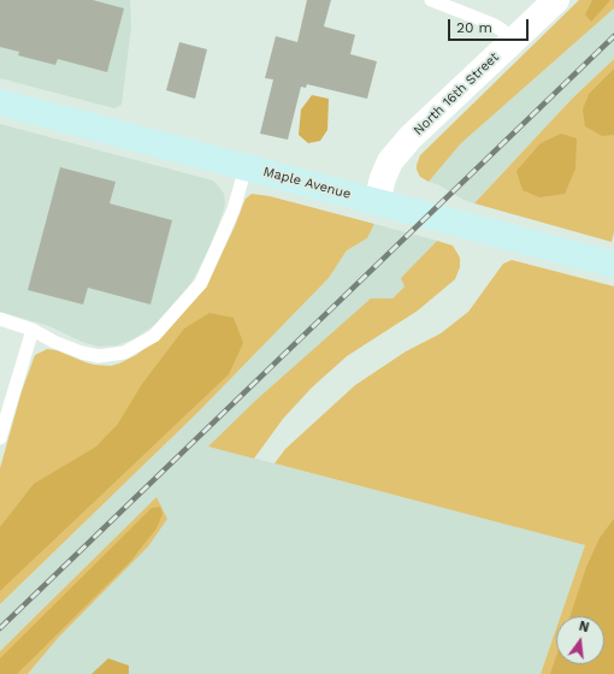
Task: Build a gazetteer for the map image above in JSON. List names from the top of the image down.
{
  "streets": {
    "main road": ["Maple Avenue"],
    "street": ["North 16th Street"]
  },
  "crossings": [
    ["North 16th Street", "Maple Avenue"]
  ],
  "scale_bar": "20 m",
  "north": "top"
}
